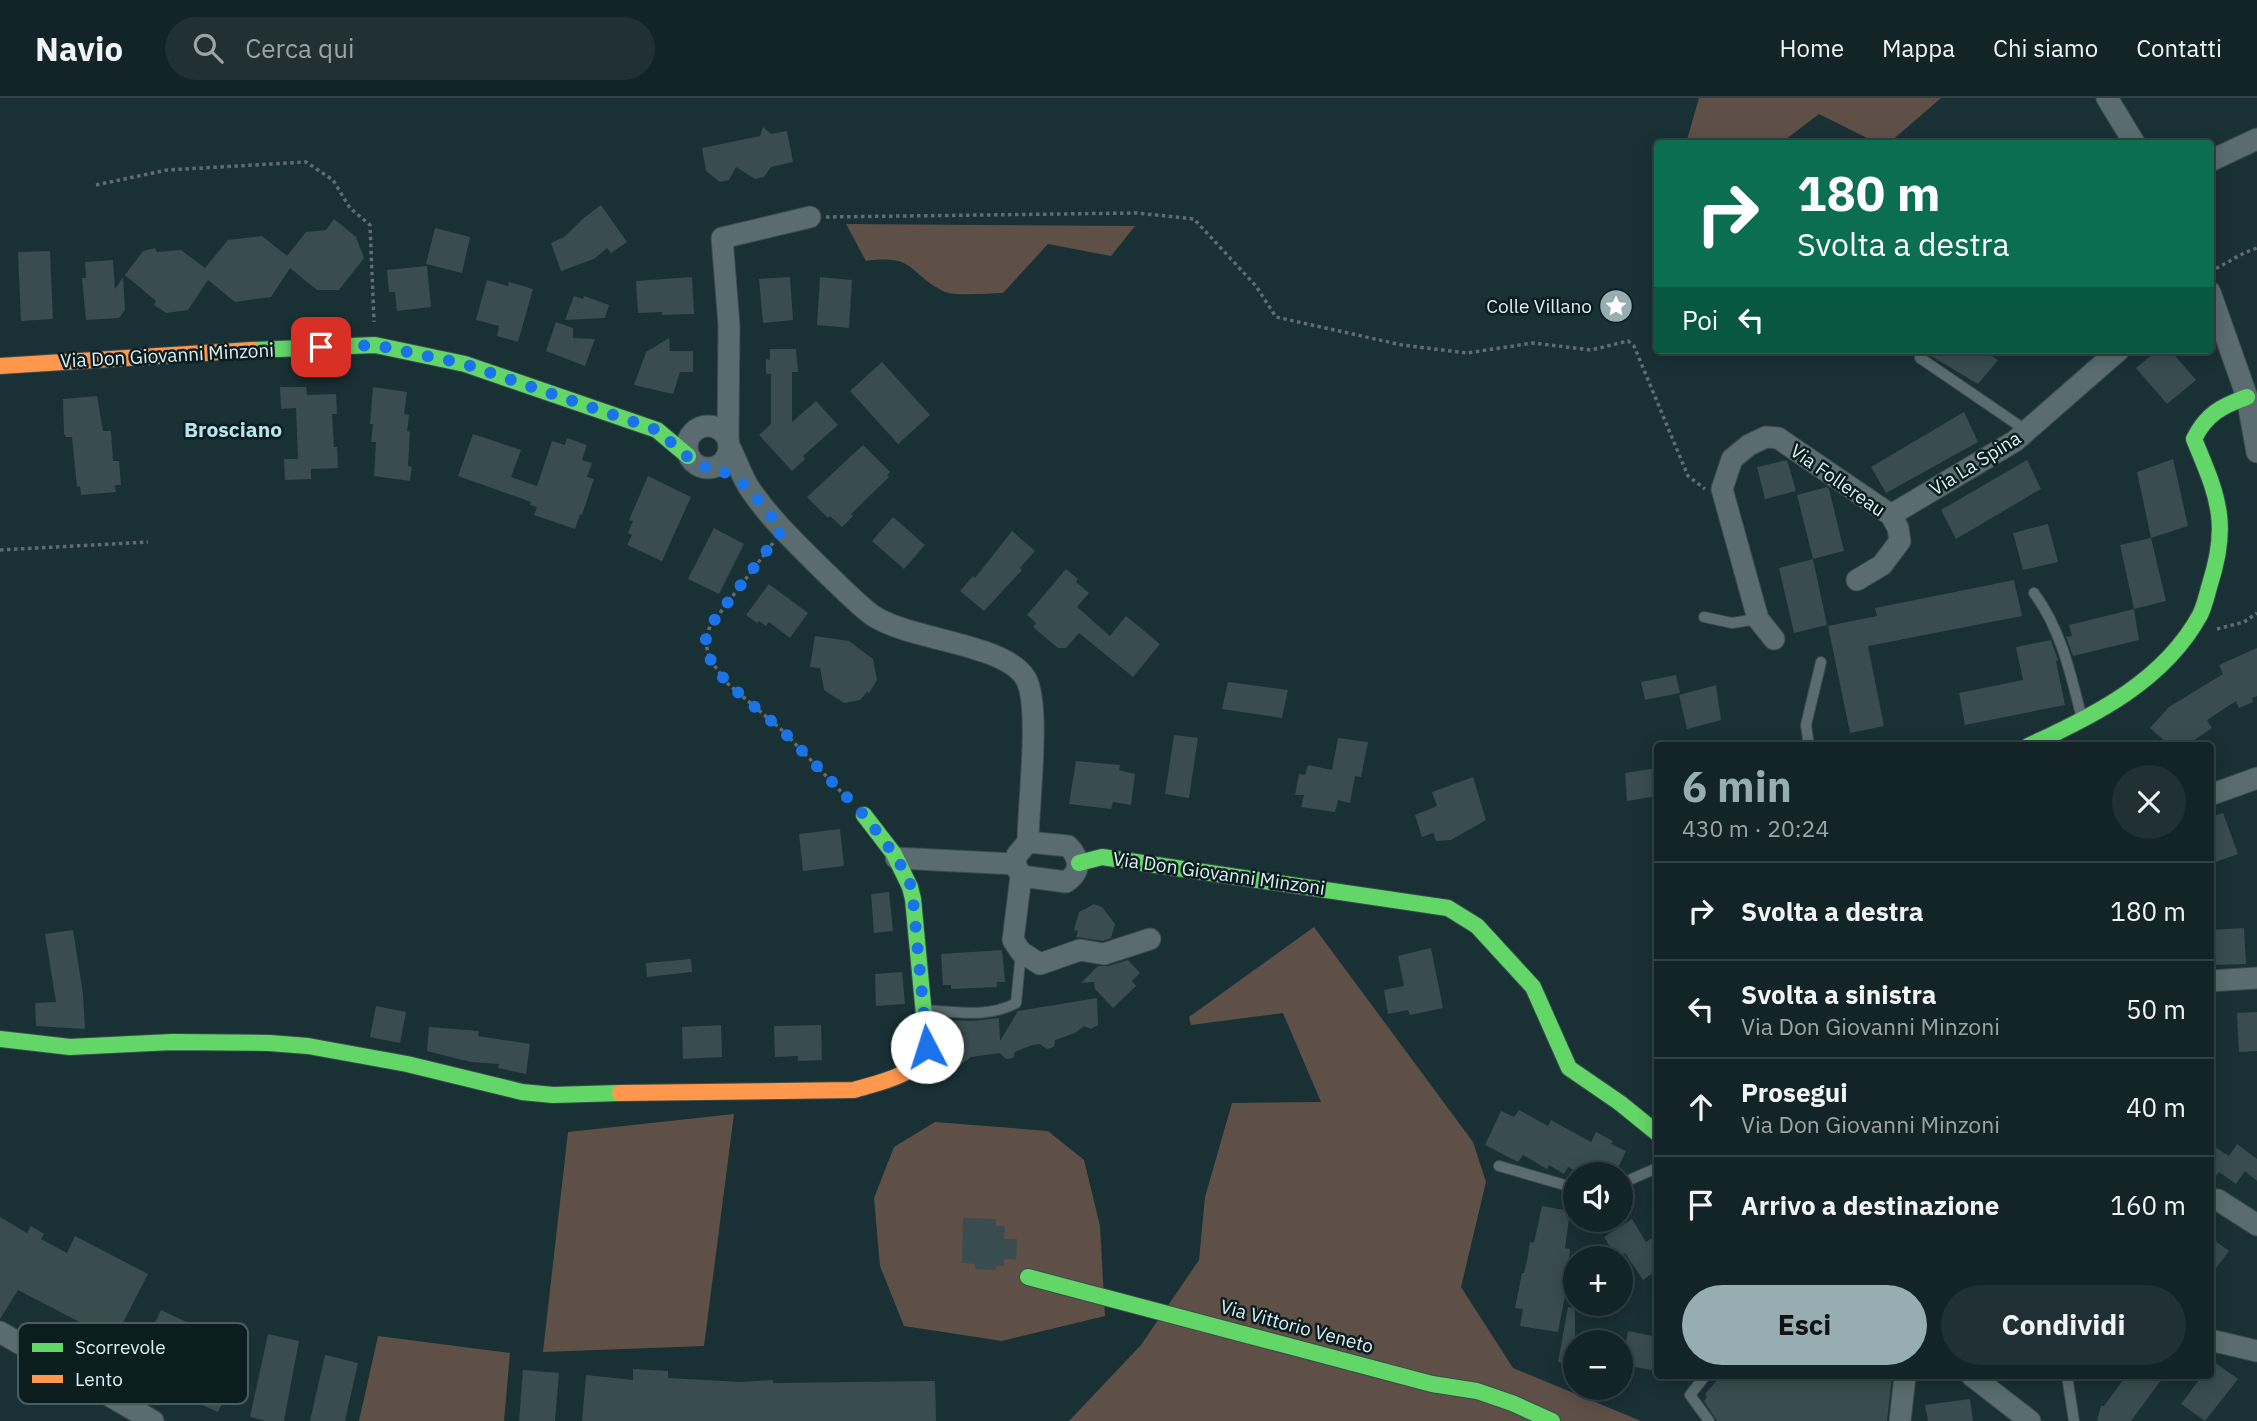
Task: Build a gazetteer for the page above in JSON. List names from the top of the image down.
{
  "streets": {
    "street": [
      "Via Don Giovanni Minzoni",
      "Via La Spina",
      "Via Follereau",
      "Via Vittorio Veneto"
    ]
  },
  "crossings": [
    ["Via La Spina", "Via Follereau"]
  ],
  "districts": ["Brosciano"],
  "places": {
    "place": ["Colle Villano"]
  },
  "legend": ["Scorrevole", "Lento"],
  "page": {
    "header": "Navio",
    "search": "Cerca qui",
    "nav": [
      "Home",
      "Mappa",
      "Chi siamo",
      "Contatti"
    ],
    "turn": ["180 m", "Svolta a destra"],
    "then": "Poi",
    "heading": ["6 min", "430 m · 20:24"],
    "list": [
      {
        "name": "Svolta a destra",
        "value": "180 m"
      },
      {
        "name": "Svolta a sinistra",
        "note": "Via Don Giovanni Minzoni",
        "value": "50 m"
      },
      {
        "name": "Prosegui",
        "note": "Via Don Giovanni Minzoni",
        "value": "40 m"
      },
      {
        "name": "Arrivo a destinazione",
        "value": "160 m"
      }
    ],
    "map_buttons": ["+", "−"],
    "buttons": ["Esci", "Condividi"]
  }
}
